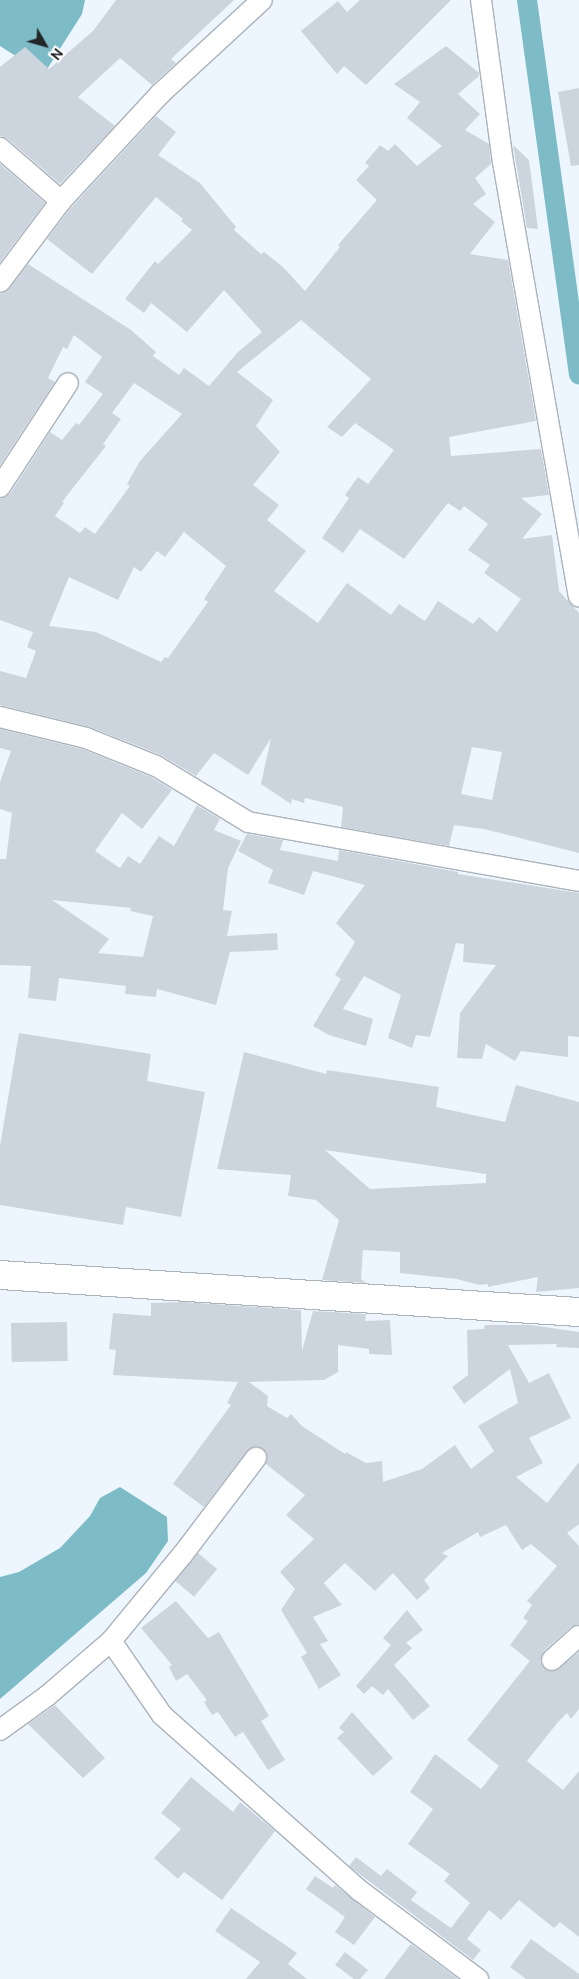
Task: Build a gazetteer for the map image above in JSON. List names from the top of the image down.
{
  "north": "bottom right"
}
